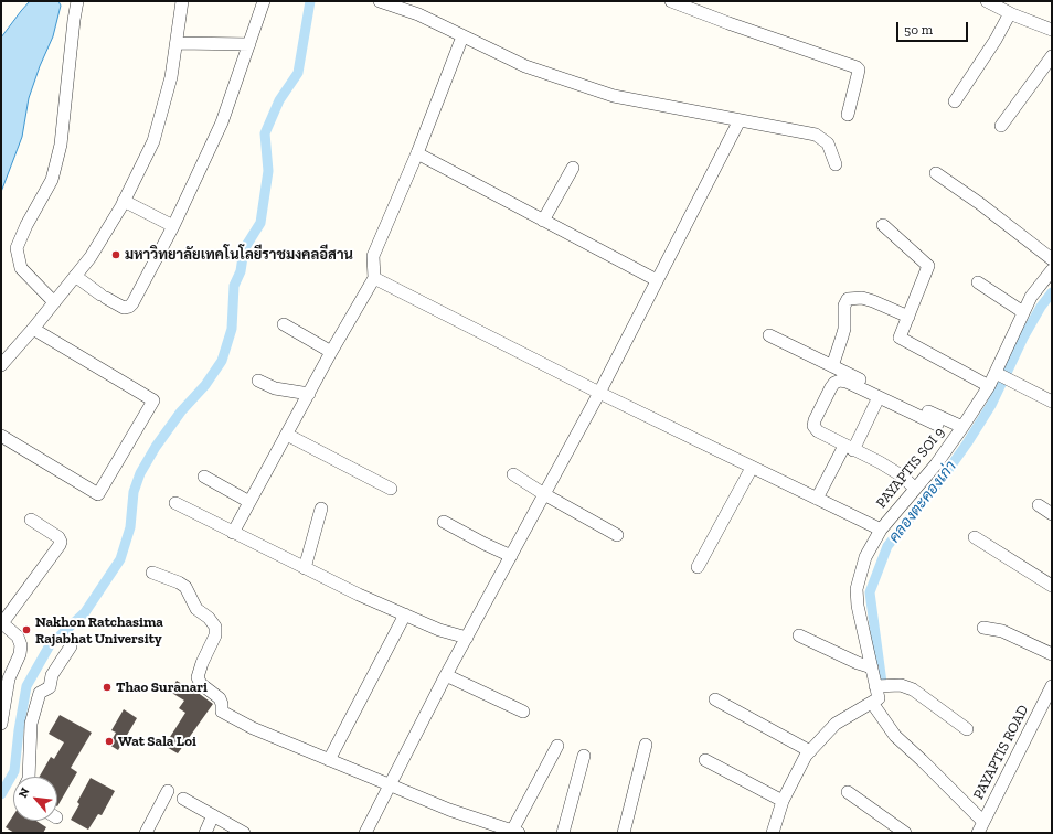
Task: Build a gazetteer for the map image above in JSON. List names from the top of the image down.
{
  "streets": {
    "street": ["PAYAPTIS SOI 9", "PAYAPTIS ROAD"]
  },
  "crossings": [
    ["PAYAPTIS SOI 9", "PAYAPTIS ROAD"]
  ],
  "water": ["คลองตะคองเก่า"],
  "places": [
    "มหาวิทยาลัยเทคโนโลยีราชมงคลอีสาน",
    "Nakhon Ratchasima Rajabhat University",
    "Thao Suranari",
    "Wat Sala Loi"
  ],
  "scale_bar": "50 m",
  "north": "top left"
}
